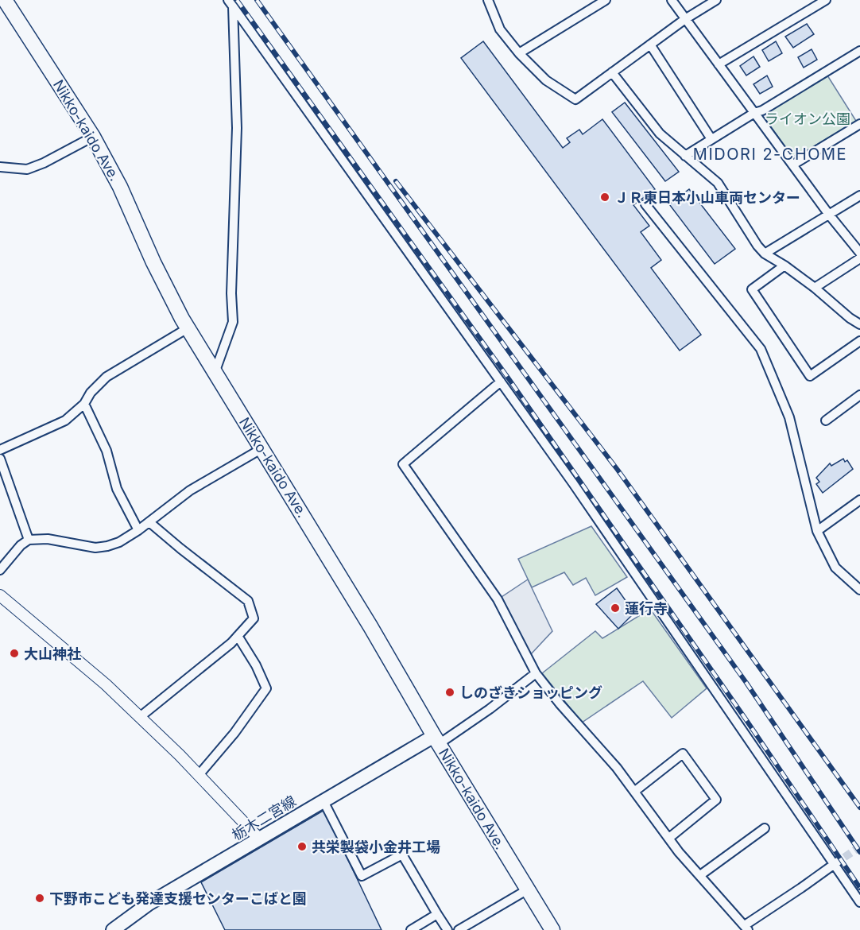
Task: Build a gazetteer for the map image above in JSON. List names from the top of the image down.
{
  "streets": {
    "highway": ["Nikko-kaido Ave."],
    "main road": ["栃木二宮線"]
  },
  "crossings": [
    ["Nikko-kaido Ave.", "栃木二宮線"]
  ],
  "districts": ["MIDORI 2-CHOME"],
  "parks": ["ライオン公園"],
  "places": [
    "ＪＲ東日本小山車両センター",
    "蓮行寺",
    "大山神社",
    "しのざきショッピング",
    "共栄製袋小金井工場",
    "下野市こども発達支援センターこばと園"
  ]
}
